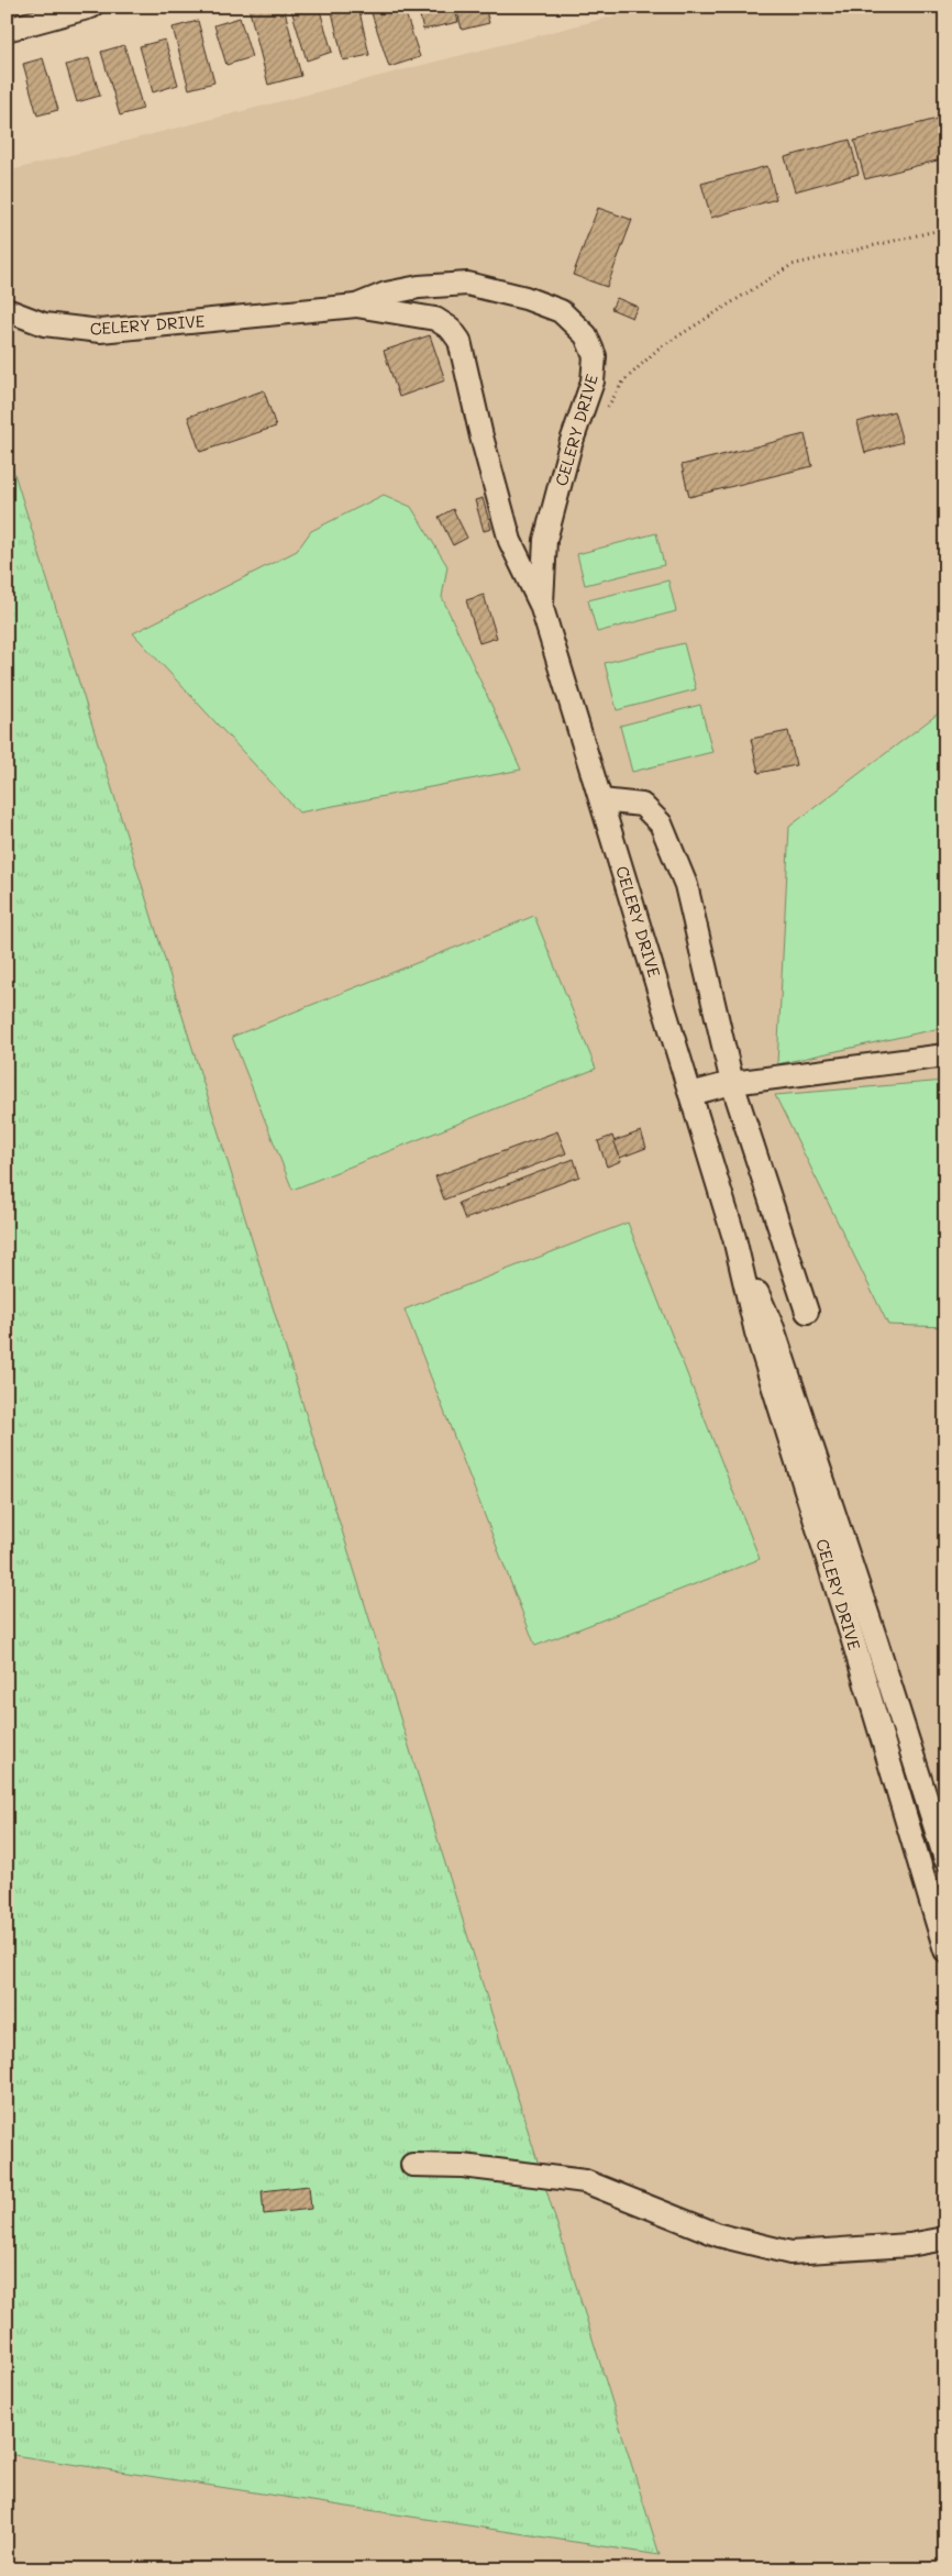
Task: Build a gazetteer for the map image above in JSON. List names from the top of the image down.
{
  "streets": {
    "street": ["CELERY DRIVE"]
  }
}
